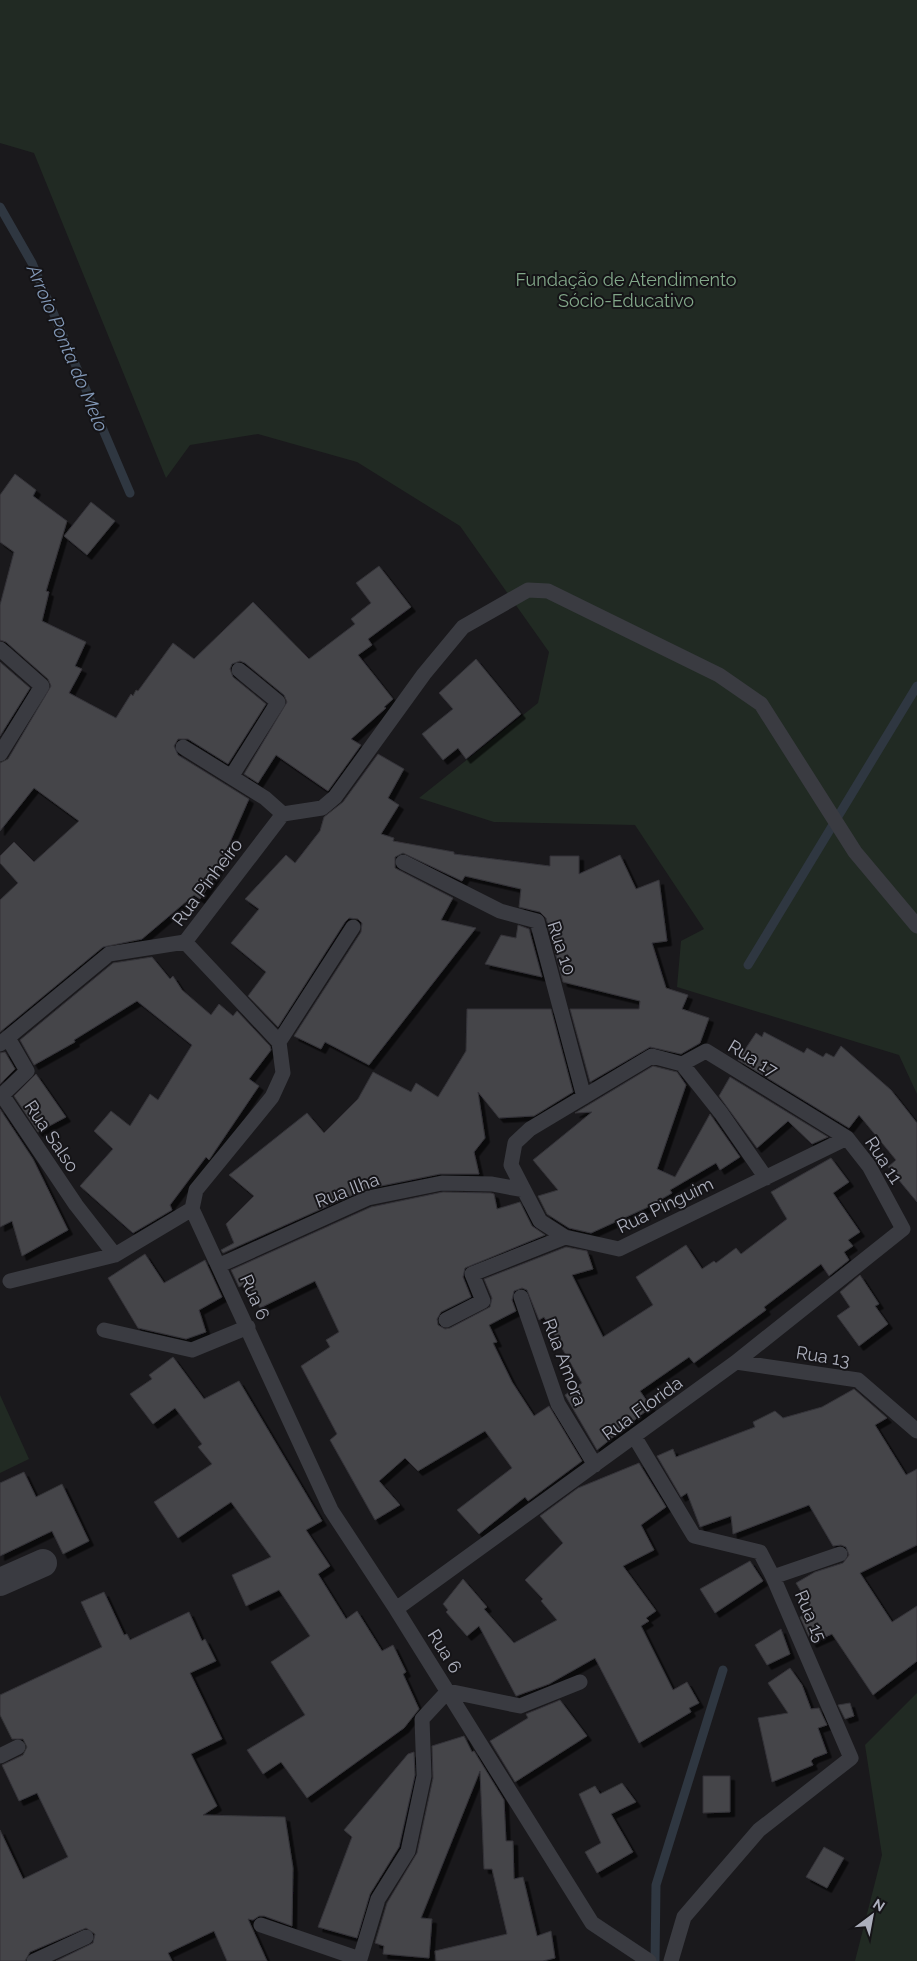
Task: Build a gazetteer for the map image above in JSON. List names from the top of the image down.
{
  "streets": {
    "lane": [
      "Rua Pinheiro",
      "Rua 10",
      "Rua 17",
      "Rua Salso",
      "Rua 11",
      "Rua Ilha",
      "Rua Pinguim",
      "Rua 6",
      "Rua 13",
      "Rua Amora",
      "Rua Florida",
      "Rua 15"
    ]
  },
  "crossings": [
    ["Rua Pinheiro", "Rua Salso"],
    ["Rua 10", "Rua Pinguim"],
    ["Rua 17", "Rua 11"],
    ["Rua 17", "Rua Pinguim"],
    ["Rua 11", "Rua Pinguim"],
    ["Rua 11", "Rua Florida"],
    ["Rua Ilha", "Rua Pinguim"],
    ["Rua Ilha", "Rua 6"],
    ["Rua 6", "Rua Florida"],
    ["Rua 13", "Rua Florida"],
    ["Rua Amora", "Rua Florida"],
    ["Rua Florida", "Rua 15"]
  ],
  "water": ["Arroio Ponta do Melo"],
  "parks": ["Fundação de Atendimento Sócio-Educativo"],
  "north": "top right"
}
